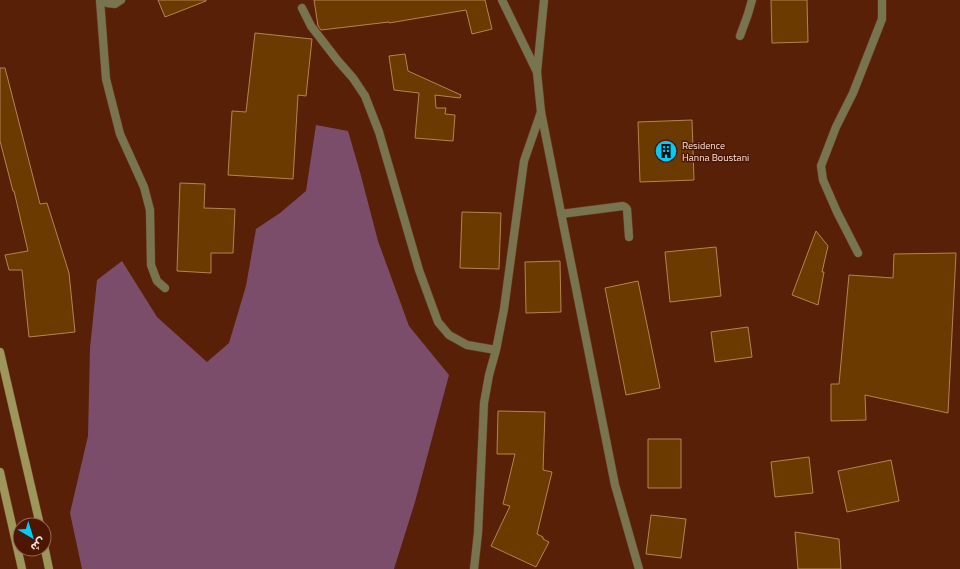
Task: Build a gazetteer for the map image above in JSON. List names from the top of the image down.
{
  "places": {
    "building": ["Residence Hanna Boustani"]
  },
  "north": "bottom right"
}
